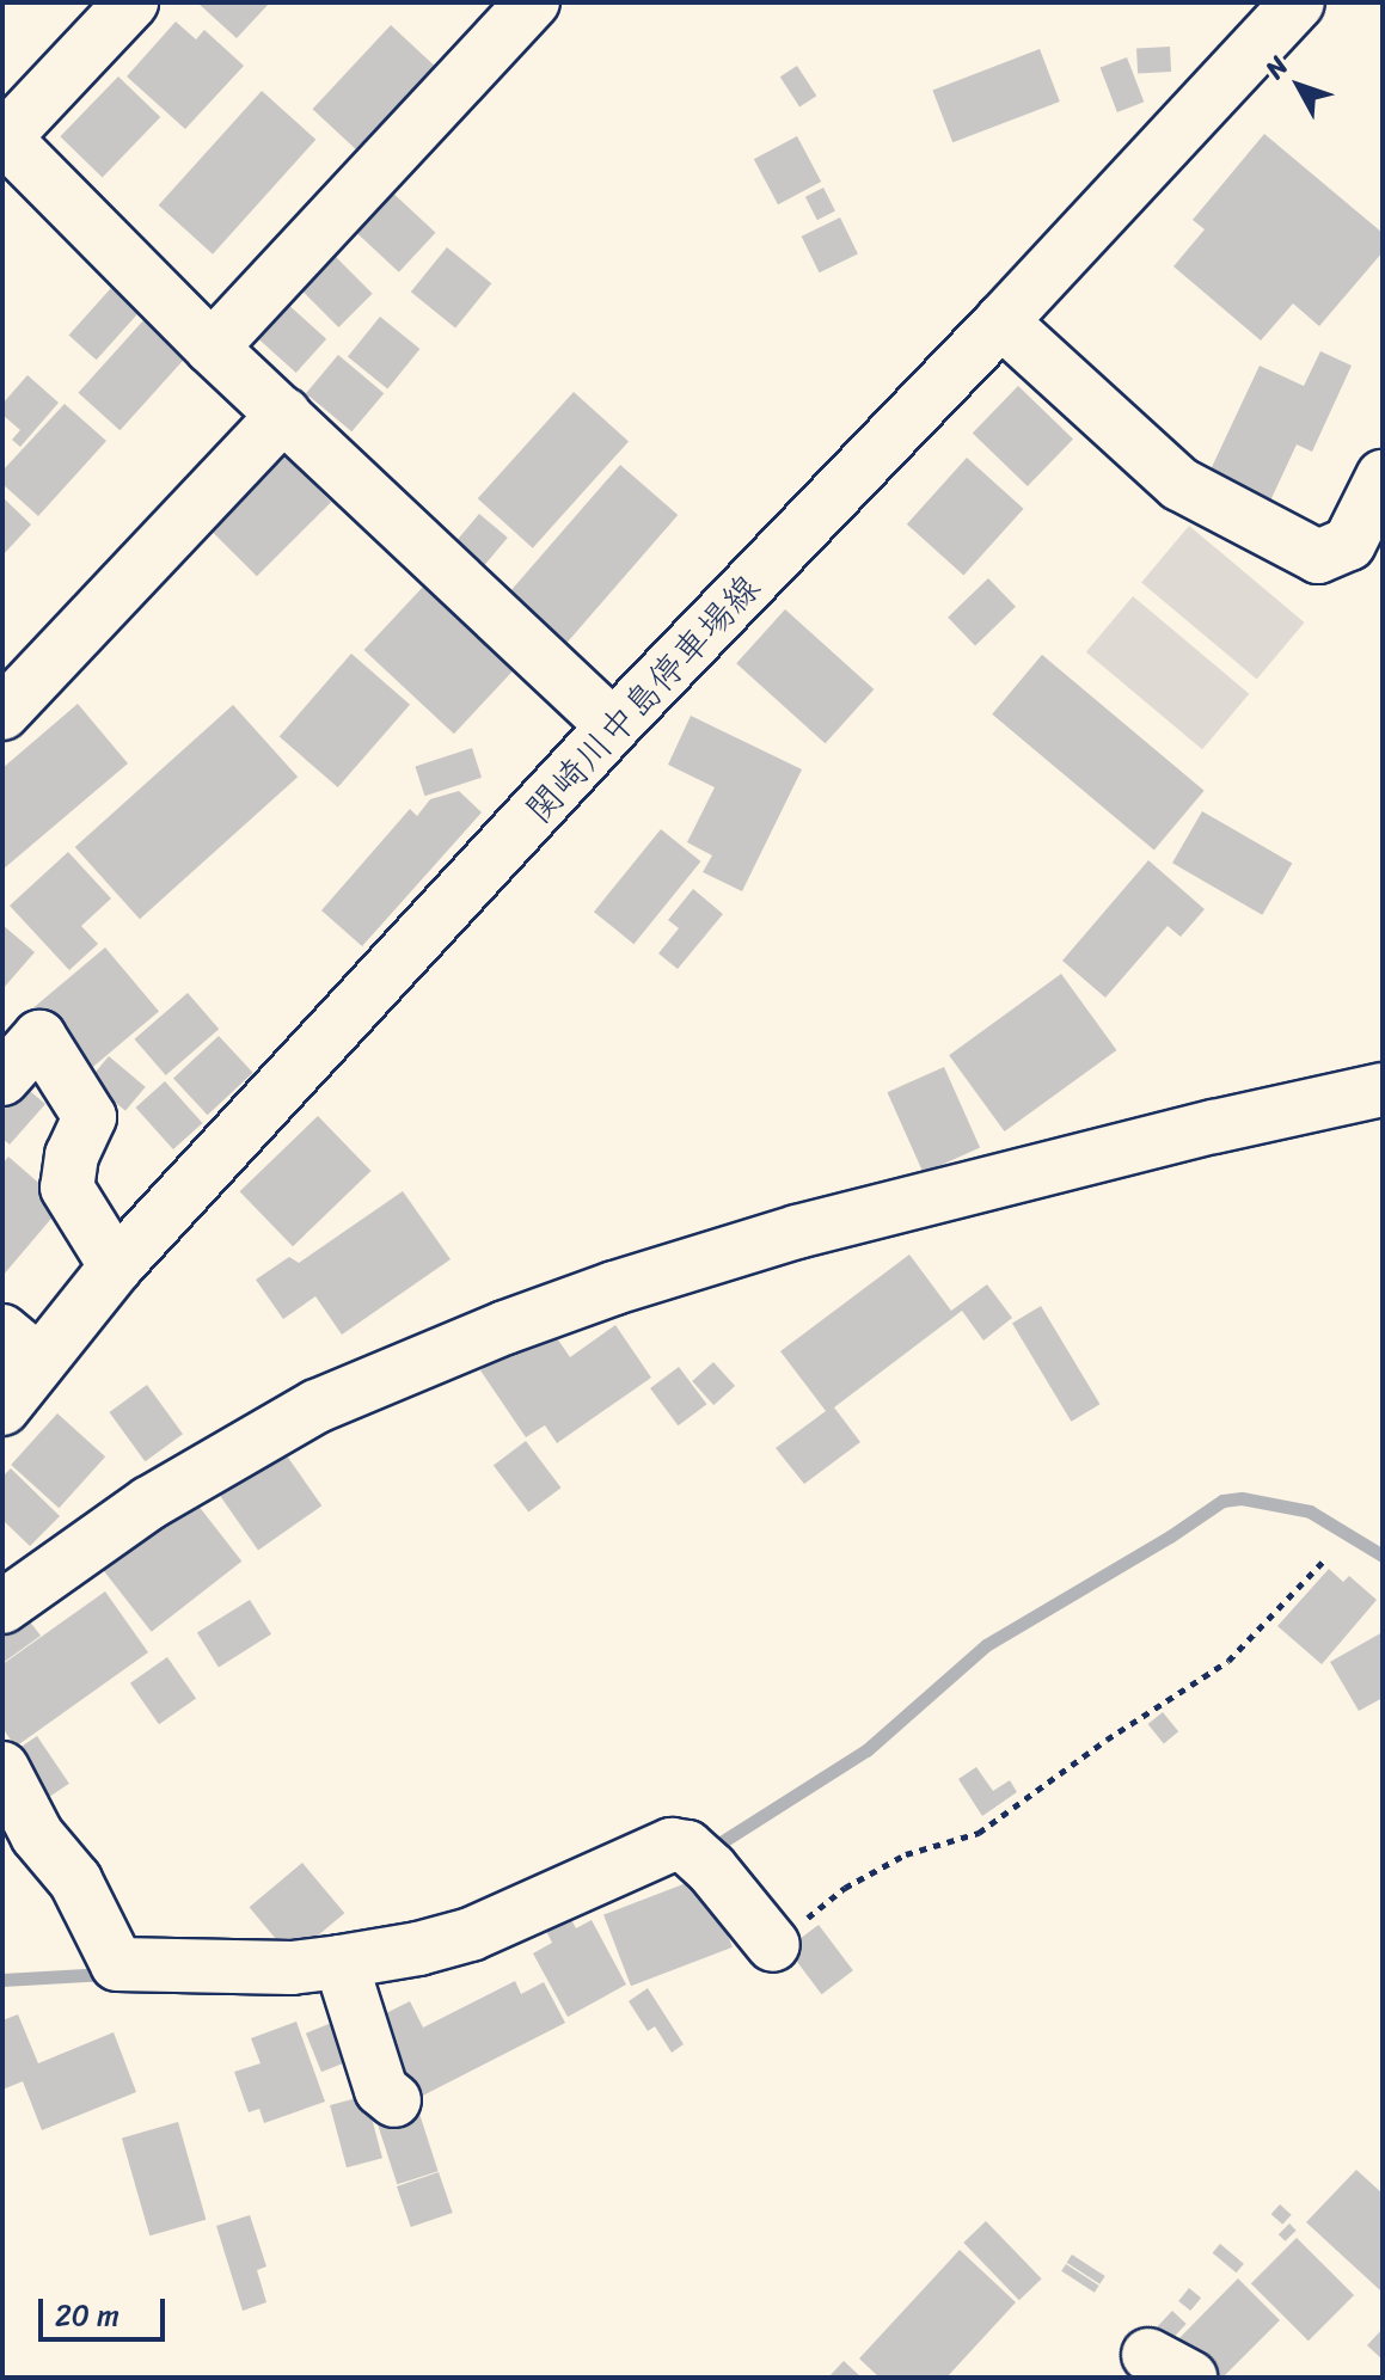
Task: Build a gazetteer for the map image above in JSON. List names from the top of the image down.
{
  "streets": {
    "street": ["関崎川中島停車場線"]
  },
  "scale_bar": "20 m",
  "north": "top left"
}
